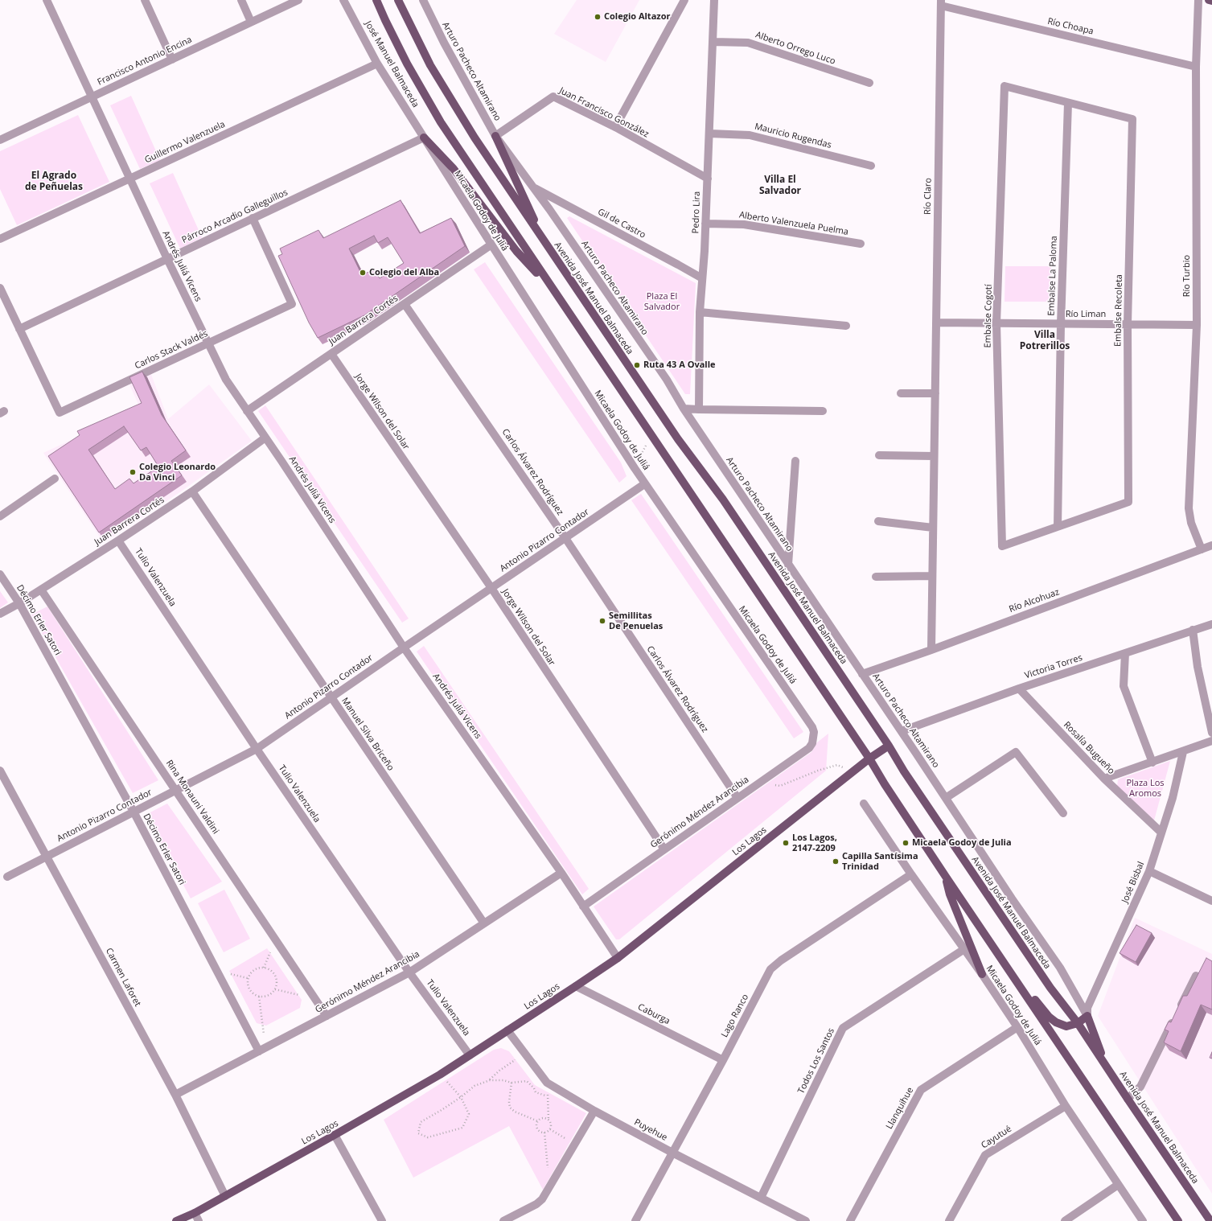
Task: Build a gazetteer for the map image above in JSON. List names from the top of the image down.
{
  "streets": {
    "main road": ["Avenida José Manuel Balmaceda", "Los Lagos"],
    "street": [
      "Río Choapa",
      "Alberto Orrego Luco",
      "Francisco Antonio Encina",
      "José Manuel Balmaceda",
      "Arturo Pacheco Altamirano",
      "Juan Francisco González",
      "Mauricio Rugendas",
      "Guillermo Valenzuela",
      "Río Claro",
      "Micaela Godoy de Juliá",
      "Pedro Lira",
      "Párroco Arcadio Galleguillos",
      "Gil de Castro",
      "Alberto Valenzuela Puelma",
      "Andrés Juliá Vicens",
      "Embalse La Paloma",
      "Río Turbio",
      "Embalse Recoleta",
      "Río Liman",
      "Embalse Cogotí",
      "Juan Barrera Cortés",
      "Carlos Stack Valdés",
      "Jorge Wilson del Solar",
      "Carlos Álvarez Rodríguez",
      "Antonio Pizarro Contador",
      "Tulio Valenzuela",
      "Río Alcohuaz",
      "Décimo Erler Satori",
      "Victoria Torres",
      "Manuel Silva Briceño",
      "Rosalía Bugueño",
      "Rina Monauni Valdini",
      "Gerónimo Méndez Arancibia",
      "José Bisbal",
      "Carmen Laforet",
      "Caburga",
      "Lago Ranco",
      "Todos Los Santos",
      "Llanquihue",
      "Puyehue",
      "Cayutué"
    ]
  },
  "crossings": [
    ["Río Choapa", "Río Claro"],
    ["Río Choapa", "Río Turbio"],
    ["Alberto Orrego Luco", "Pedro Lira"],
    ["Francisco Antonio Encina", "Andrés Juliá Vicens"],
    ["José Manuel Balmaceda", "Guillermo Valenzuela"],
    ["José Manuel Balmaceda", "Micaela Godoy de Juliá"],
    ["José Manuel Balmaceda", "Párroco Arcadio Galleguillos"],
    ["Arturo Pacheco Altamirano", "Juan Francisco González"],
    ["Arturo Pacheco Altamirano", "Gil de Castro"],
    ["Arturo Pacheco Altamirano", "Río Alcohuaz"],
    ["Arturo Pacheco Altamirano", "Victoria Torres"],
    ["Arturo Pacheco Altamirano", "José Bisbal"],
    ["Juan Francisco González", "Pedro Lira"],
    ["Mauricio Rugendas", "Pedro Lira"],
    ["Guillermo Valenzuela", "Andrés Juliá Vicens"],
    ["Río Claro", "Río Liman"],
    ["Río Claro", "Río Alcohuaz"],
    ["Micaela Godoy de Juliá", "Párroco Arcadio Galleguillos"],
    ["Micaela Godoy de Juliá", "Juan Barrera Cortés"],
    ["Micaela Godoy de Juliá", "Antonio Pizarro Contador"],
    ["Micaela Godoy de Juliá", "Gerónimo Méndez Arancibia"],
    ["Micaela Godoy de Juliá", "Lago Ranco"],
    ["Micaela Godoy de Juliá", "Todos Los Santos"],
    ["Micaela Godoy de Juliá", "Llanquihue"],
    ["Micaela Godoy de Juliá", "Cayutué"],
    ["Pedro Lira", "Gil de Castro"],
    ["Pedro Lira", "Alberto Valenzuela Puelma"],
    ["Párroco Arcadio Galleguillos", "Andrés Juliá Vicens"],
    ["Párroco Arcadio Galleguillos", "Carlos Stack Valdés"],
    ["Andrés Juliá Vicens", "Juan Barrera Cortés"],
    ["Andrés Juliá Vicens", "Carlos Stack Valdés"],
    ["Andrés Juliá Vicens", "Antonio Pizarro Contador"],
    ["Andrés Juliá Vicens", "Gerónimo Méndez Arancibia"],
    ["Andrés Juliá Vicens", "Los Lagos"],
    ["Embalse La Paloma", "Embalse Recoleta"],
    ["Embalse La Paloma", "Río Liman"],
    ["Embalse La Paloma", "Embalse Cogotí"],
    ["Río Turbio", "Río Liman"],
    ["Río Turbio", "Río Alcohuaz"],
    ["Avenida José Manuel Balmaceda", "Los Lagos"],
    ["Embalse Recoleta", "Río Liman"],
    ["Embalse Recoleta", "Embalse Cogotí"],
    ["Río Liman", "Embalse Cogotí"],
    ["Juan Barrera Cortés", "Jorge Wilson del Solar"],
    ["Juan Barrera Cortés", "Carlos Álvarez Rodríguez"],
    ["Juan Barrera Cortés", "Tulio Valenzuela"],
    ["Juan Barrera Cortés", "Décimo Erler Satori"],
    ["Juan Barrera Cortés", "Manuel Silva Briceño"],
    ["Juan Barrera Cortés", "Rina Monauni Valdini"],
    ["Jorge Wilson del Solar", "Antonio Pizarro Contador"],
    ["Jorge Wilson del Solar", "Gerónimo Méndez Arancibia"],
    ["Carlos Álvarez Rodríguez", "Antonio Pizarro Contador"],
    ["Carlos Álvarez Rodríguez", "Gerónimo Méndez Arancibia"],
    ["Antonio Pizarro Contador", "Tulio Valenzuela"],
    ["Antonio Pizarro Contador", "Décimo Erler Satori"],
    ["Antonio Pizarro Contador", "Manuel Silva Briceño"],
    ["Antonio Pizarro Contador", "Rina Monauni Valdini"],
    ["Antonio Pizarro Contador", "Carmen Laforet"],
    ["Tulio Valenzuela", "Gerónimo Méndez Arancibia"],
    ["Tulio Valenzuela", "Los Lagos"],
    ["Décimo Erler Satori", "Gerónimo Méndez Arancibia"],
    ["Victoria Torres", "Rosalía Bugueño"],
    ["Manuel Silva Briceño", "Gerónimo Méndez Arancibia"],
    ["Rosalía Bugueño", "José Bisbal"],
    ["Rina Monauni Valdini", "Gerónimo Méndez Arancibia"],
    ["Gerónimo Méndez Arancibia", "Carmen Laforet"],
    ["Los Lagos", "Carmen Laforet"],
    ["Los Lagos", "Caburga"],
    ["Los Lagos", "Puyehue"],
    ["Caburga", "Lago Ranco"],
    ["Lago Ranco", "Puyehue"],
    ["Todos Los Santos", "Puyehue"]
  ],
  "districts": ["El Agrado de Peñuelas", "Villa El Salvador", "Villa Potrerillos"],
  "parks": ["Plaza El Salvador", "Plaza Los Aromos"],
  "places": [
    "Colegio Altazor",
    "Colegio del Alba",
    "Ruta 43 A Ovalle",
    "Colegio Leonardo Da Vinci",
    "Semillitas De Penuelas",
    "Los Lagos, 2147-2209",
    "Micaela Godoy de Julia",
    "Capilla Santísima Trinidad"
  ]
}
